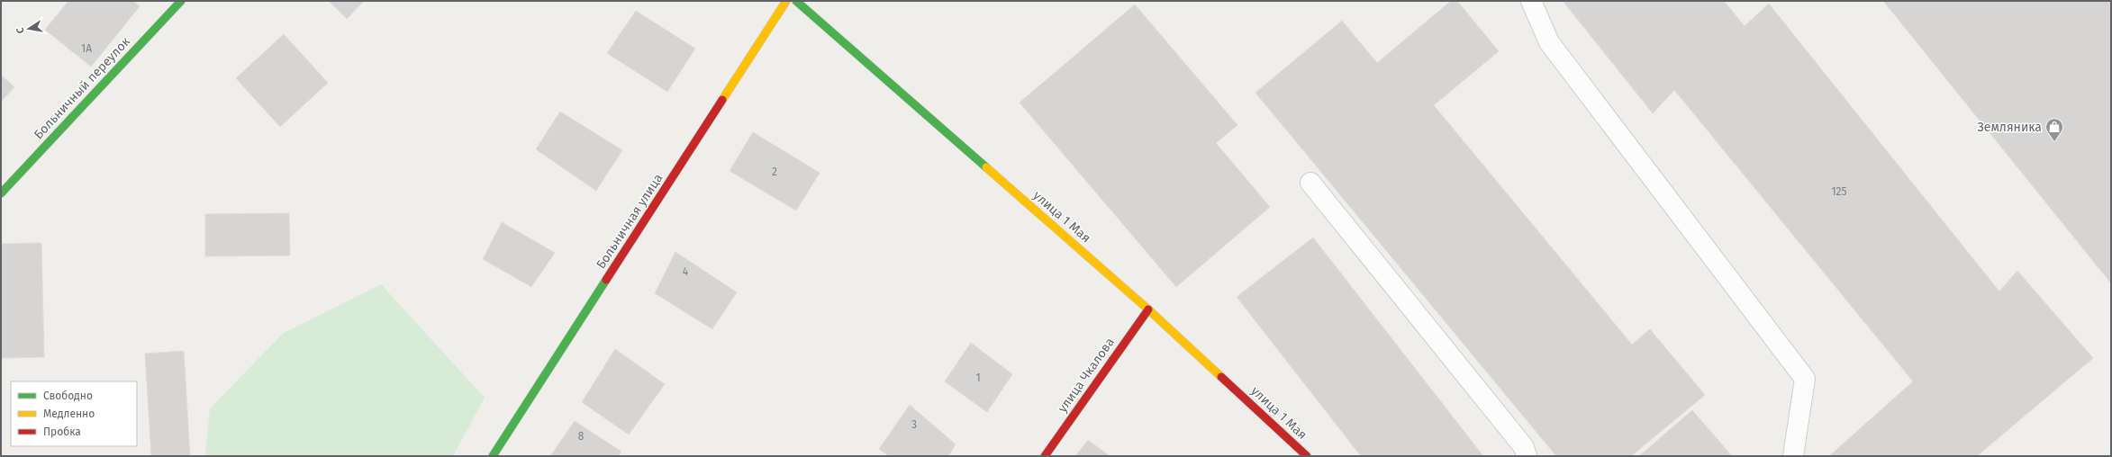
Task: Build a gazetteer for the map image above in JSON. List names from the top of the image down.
{
  "streets": {
    "street": [
      "Больничный переулок",
      "улица 1 Мая",
      "Больничная улица",
      "улица Чкалова"
    ]
  },
  "crossings": [
    ["улица 1 Мая", "улица Чкалова"]
  ],
  "places": {
    "shop": ["Земляника"]
  },
  "house_numbers": [
    "1А",
    "2",
    "125",
    "4",
    "1",
    "3",
    "8"
  ],
  "legend": ["Свободно", "Медленно", "Пробка"],
  "north": "left"
}
